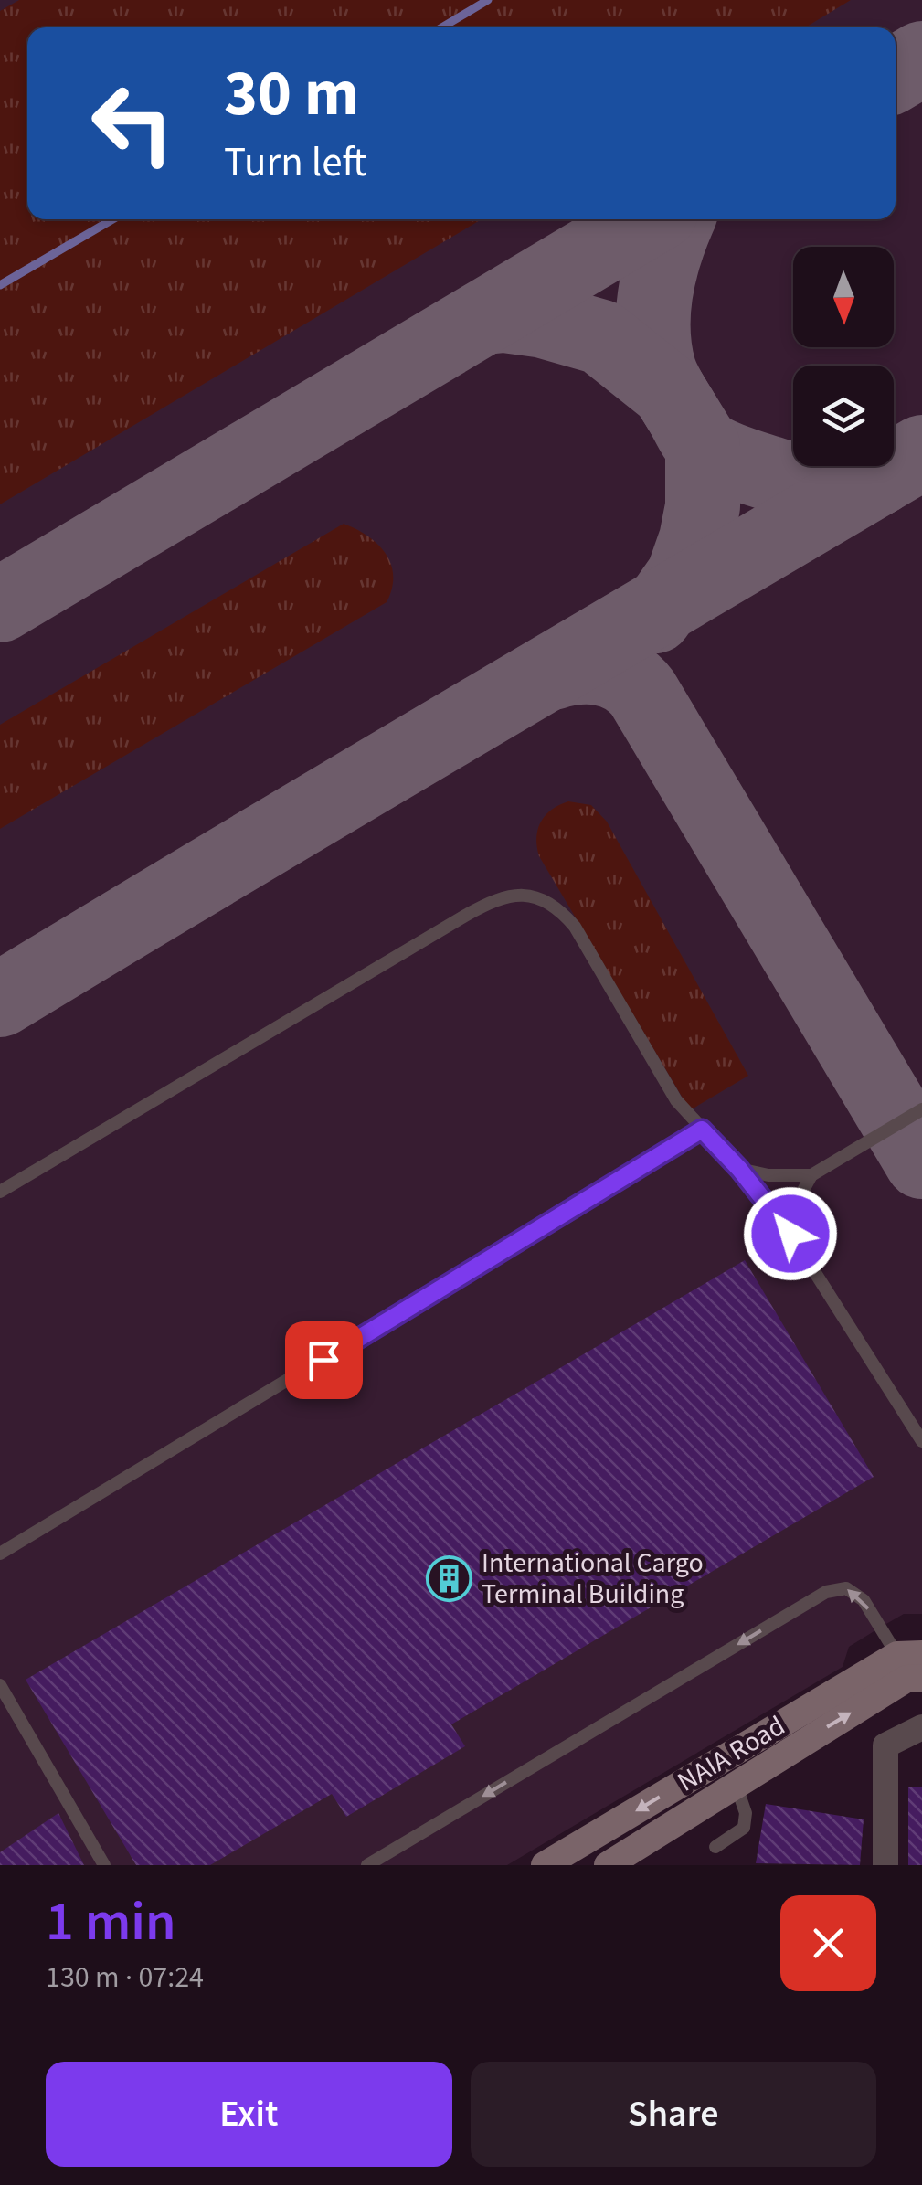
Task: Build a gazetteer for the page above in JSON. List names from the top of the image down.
{
  "streets": {
    "street": ["NAIA Road"]
  },
  "places": {
    "building": ["International Cargo Terminal Building"]
  },
  "north": "bottom",
  "page": {
    "turn": ["30 m", "Turn left"],
    "heading": ["1 min", "130 m · 07:24"],
    "buttons": ["Exit", "Share"]
  }
}
